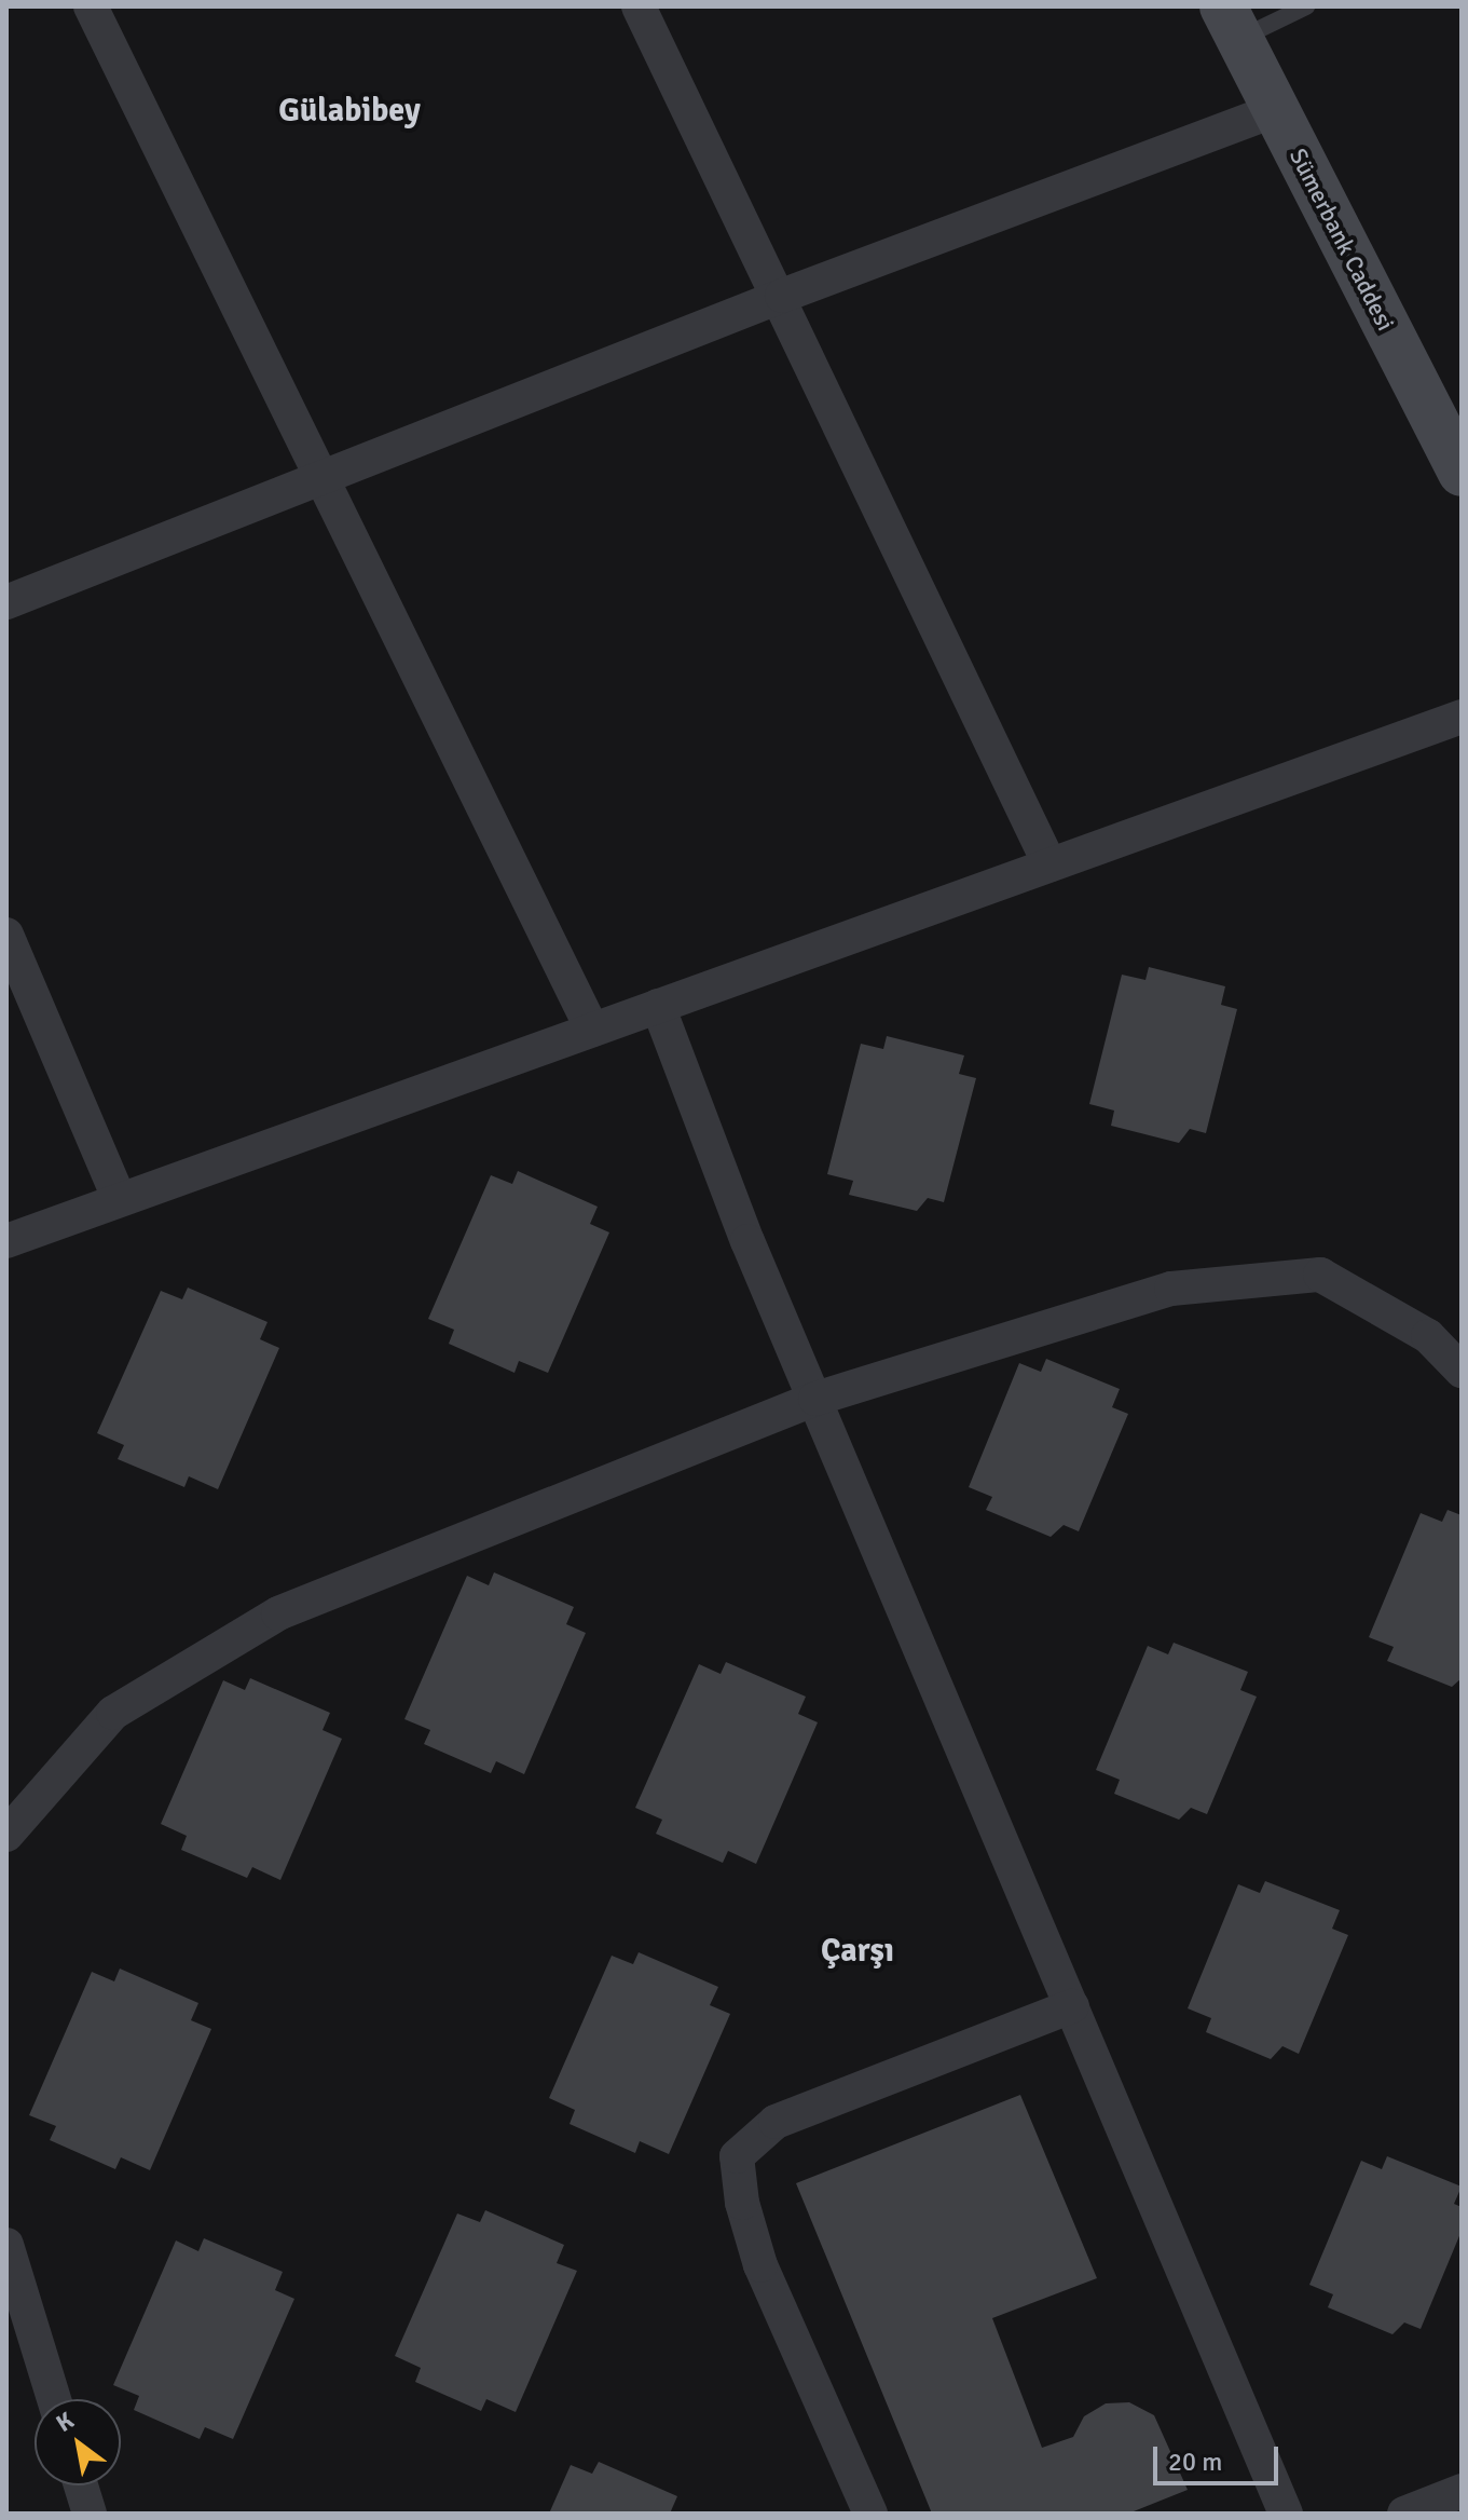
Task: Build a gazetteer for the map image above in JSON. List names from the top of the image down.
{
  "streets": {
    "street": ["Sümerbank Caddesi"]
  },
  "districts": ["Gülabibey", "Çarşı"],
  "scale_bar": "20 m",
  "north": "top left"
}
